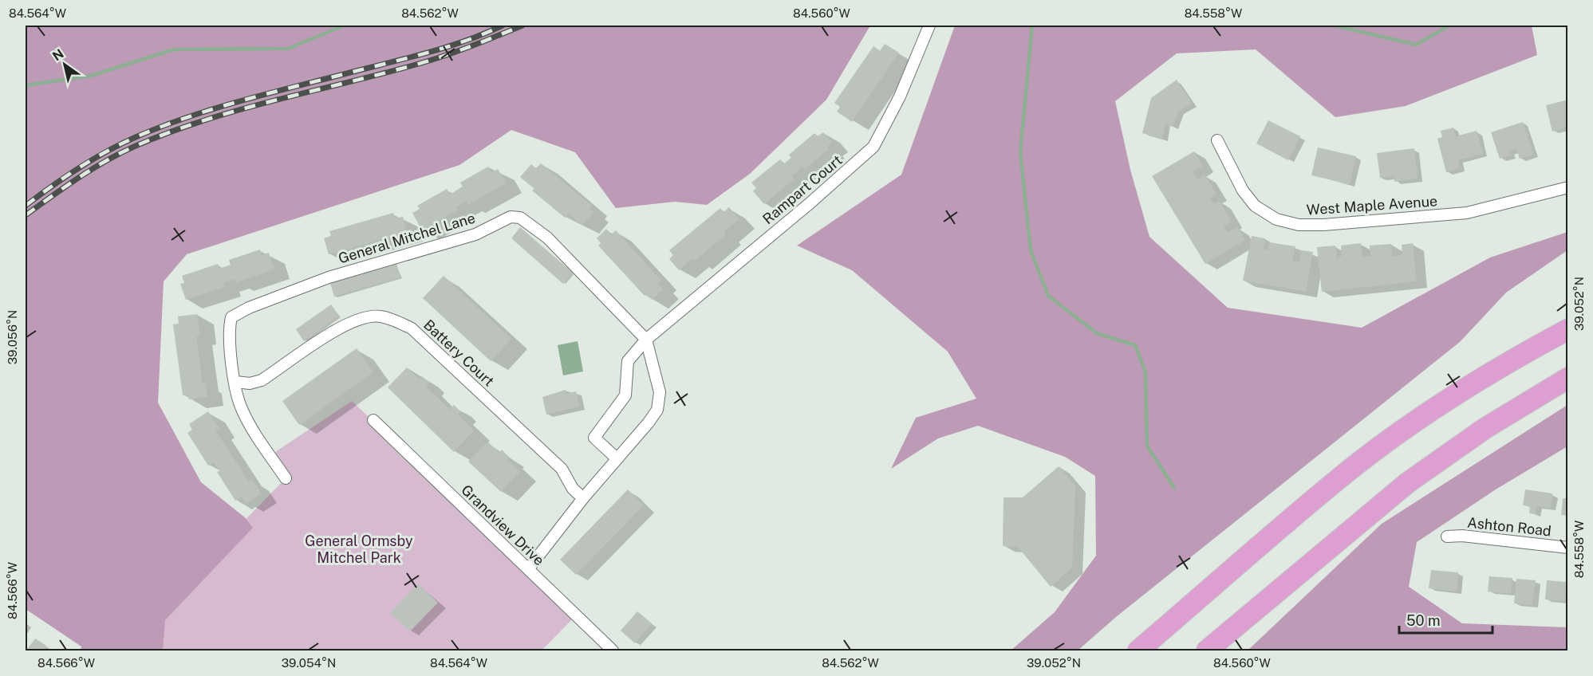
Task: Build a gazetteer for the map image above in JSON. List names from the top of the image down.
{
  "streets": {
    "street": [
      "Rampart Court",
      "West Maple Avenue",
      "General Mitchel Lane",
      "Battery Court",
      "Grandview Drive",
      "Ashton Road"
    ]
  },
  "crossings": [
    ["Rampart Court", "General Mitchel Lane"],
    ["General Mitchel Lane", "Battery Court"],
    ["General Mitchel Lane", "Grandview Drive"]
  ],
  "parks": ["General Ormsby Mitchel Park"],
  "scale_bar": "50 m",
  "north": "top left",
  "coordinates": [
    "84.564°W",
    "84.562°W",
    "84.560°W",
    "84.558°W",
    "39.052°N",
    "39.056°N",
    "84.566°W",
    "39.054°N"
  ]
}
